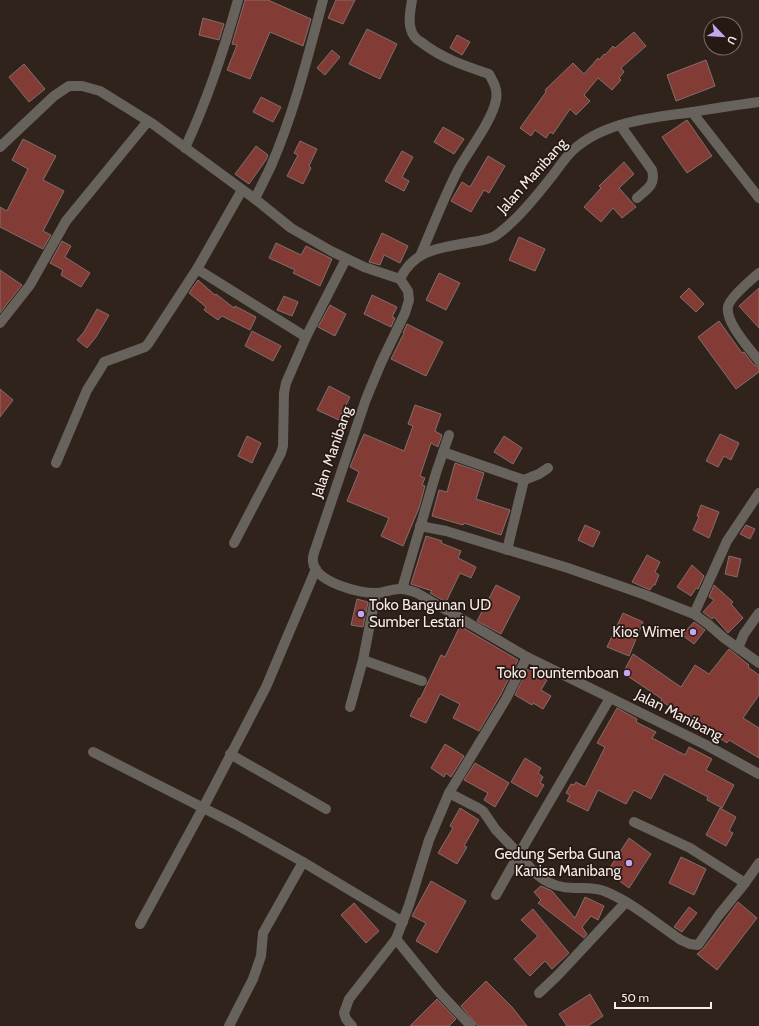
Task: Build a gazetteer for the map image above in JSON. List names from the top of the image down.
{
  "streets": {
    "street": ["Jalan Manibang"]
  },
  "places": [
    "Toko Bangunan UD Sumber Lestari",
    "Kios Wimer",
    "Toko Tountemboan",
    "Gedung Serba Guna Kanisa Manibang"
  ],
  "scale_bar": "50 m",
  "north": "bottom right"
}
